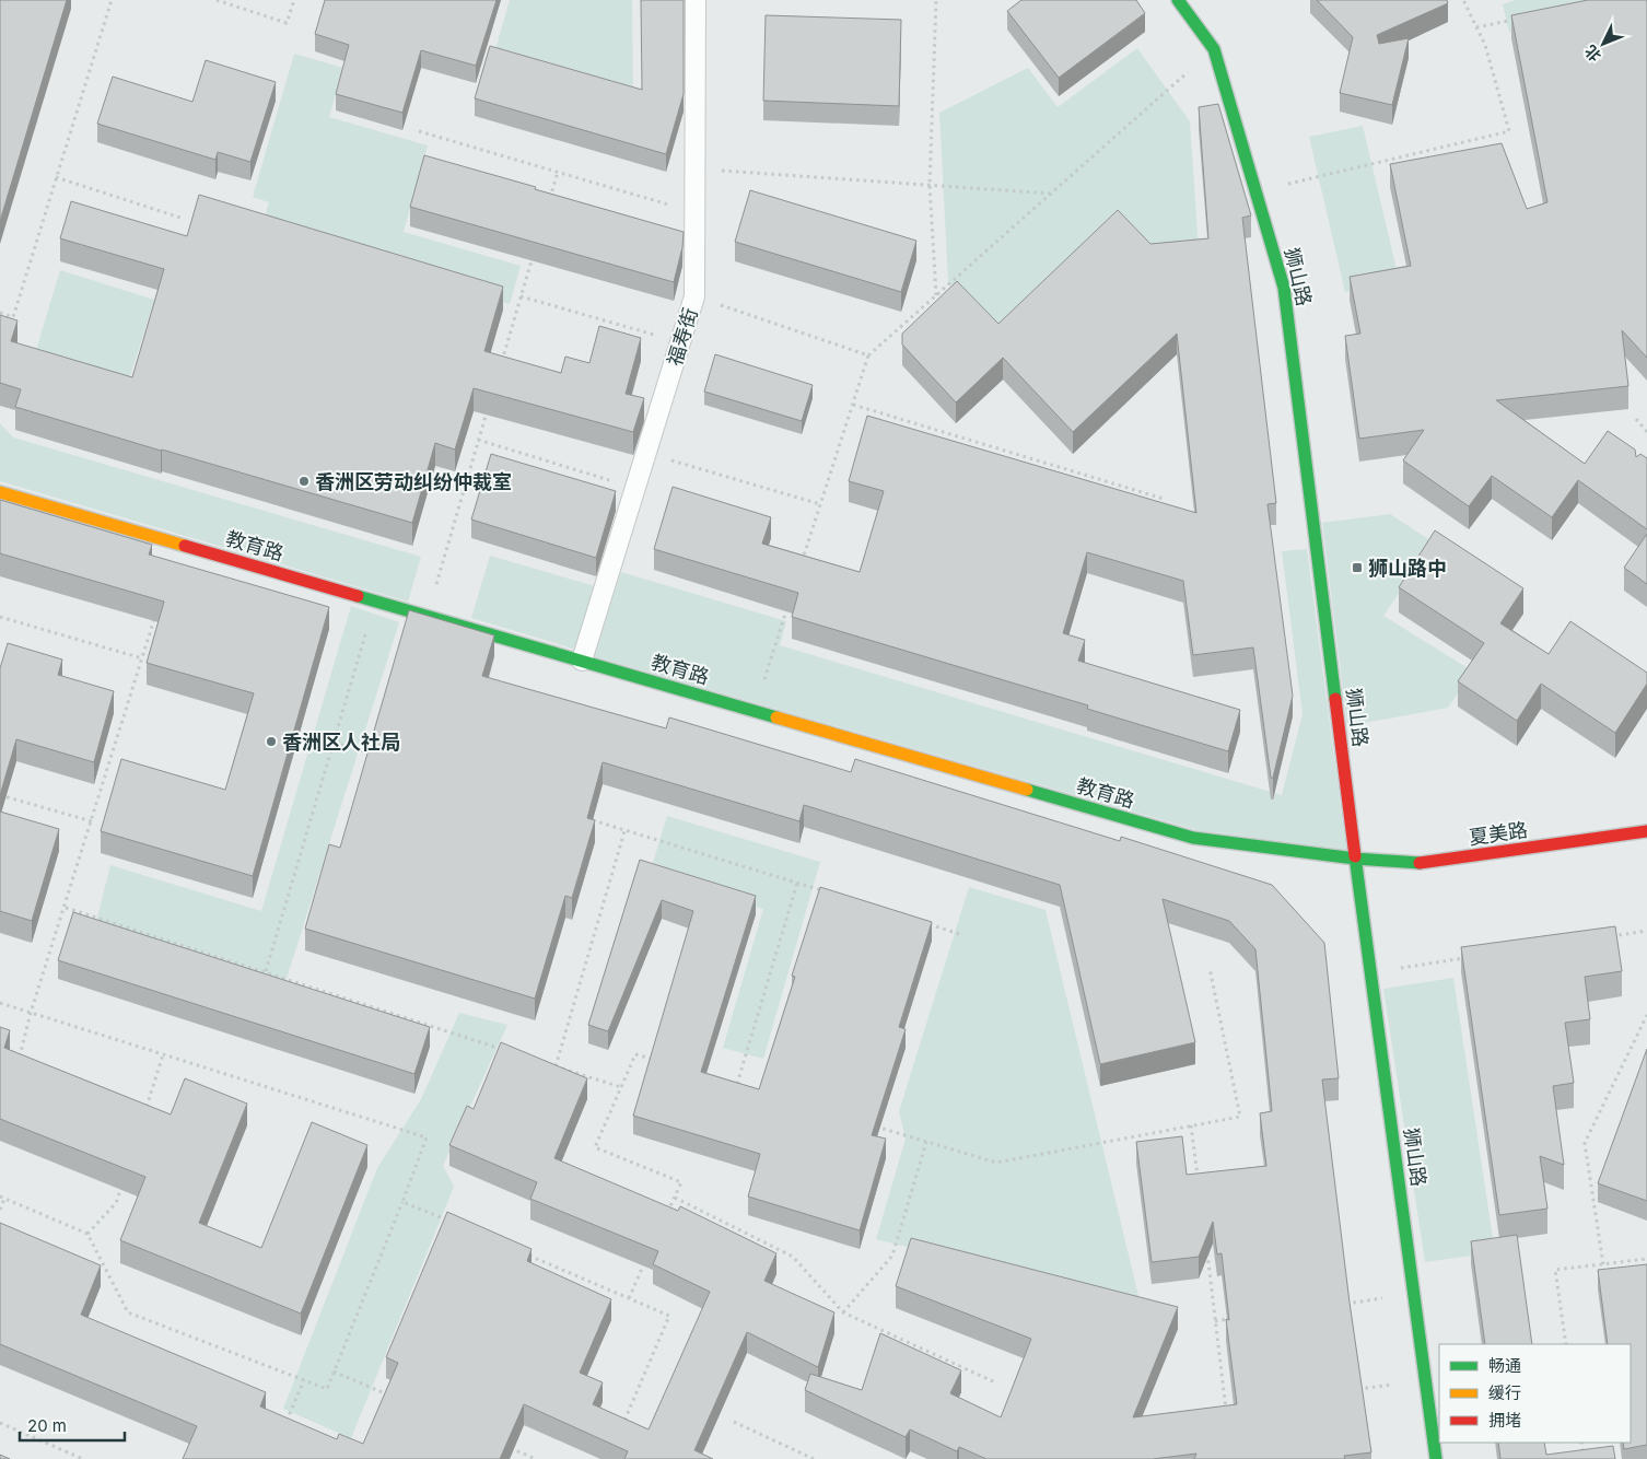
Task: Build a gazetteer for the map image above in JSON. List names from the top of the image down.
{
  "streets": {
    "street": ["狮山路", "教育路", "夏美路"],
    "lane": ["福寿街"]
  },
  "crossings": [
    ["狮山路", "教育路"],
    ["狮山路", "夏美路"],
    ["福寿街", "教育路"],
    ["教育路", "夏美路"]
  ],
  "places": {
    "other": ["香洲区劳动纠纷仲裁室", "香洲区人社局"],
    "transit": ["狮山路中"]
  },
  "legend": ["畅通", "缓行", "拥堵"],
  "scale_bar": "20 m",
  "north": "bottom left"
}
